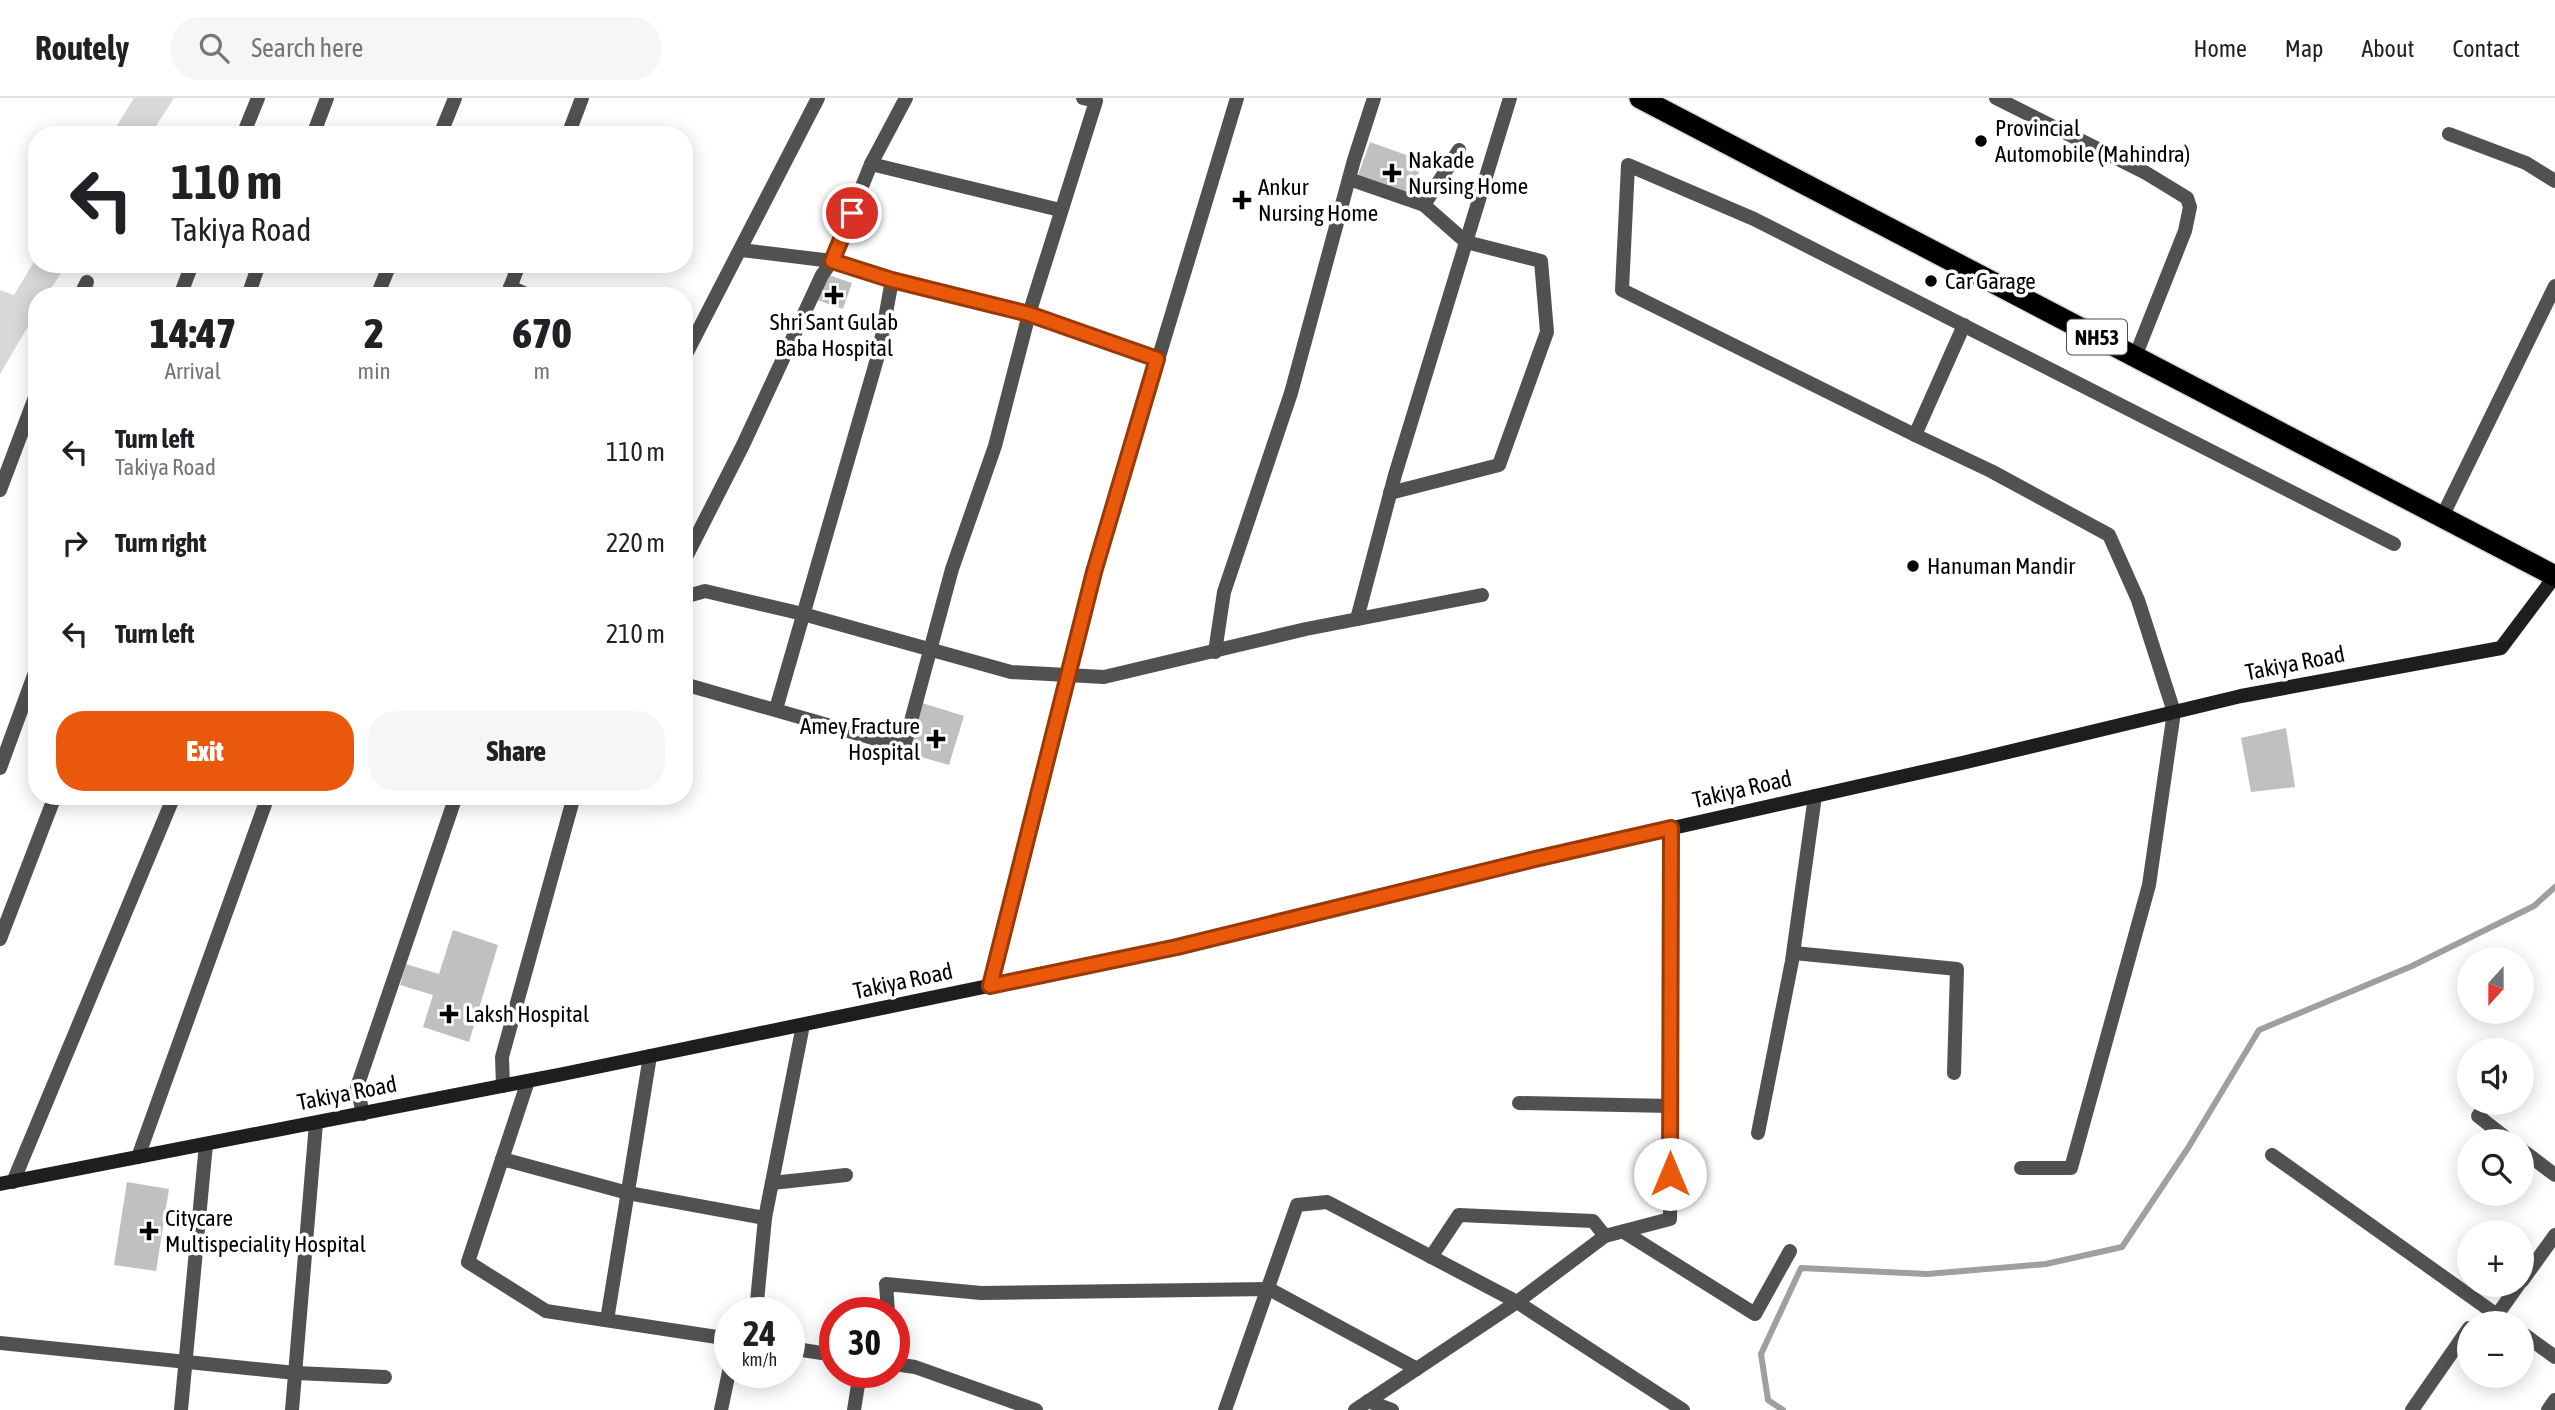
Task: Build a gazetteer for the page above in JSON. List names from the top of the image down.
{
  "streets": {
    "highway": ["NH53"],
    "main road": ["Takiya Road"]
  },
  "crossings": [
    ["NH53", "Takiya Road"]
  ],
  "places": {
    "other": ["Provincial Automobile (Mahindra)", "Car Garage", "Hanuman Mandir"],
    "health": [
      "Nakade Nursing Home",
      "Ankur Nursing Home",
      "Shri Sant Gulab Baba Hospital",
      "Amey Fracture Hospital",
      "Laksh Hospital",
      "Citycare Multispeciality Hospital"
    ]
  },
  "north": "bottom",
  "page": {
    "header": "Routely",
    "search": "Search here",
    "nav": [
      "Home",
      "Map",
      "About",
      "Contact"
    ],
    "turn": ["110 m", "Takiya Road"],
    "eta": [
      "14:47",
      "Arrival",
      "2",
      "min",
      "670",
      "m"
    ],
    "list": [
      {
        "name": "Turn left",
        "note": "Takiya Road",
        "value": "110 m"
      },
      {
        "name": "Turn right",
        "value": "220 m"
      },
      {
        "name": "Turn left",
        "value": "210 m"
      }
    ],
    "buttons": ["Exit", "Share"],
    "map_buttons": ["+", "−"],
    "speed": "24 km/h",
    "limit": "30"
  }
}
